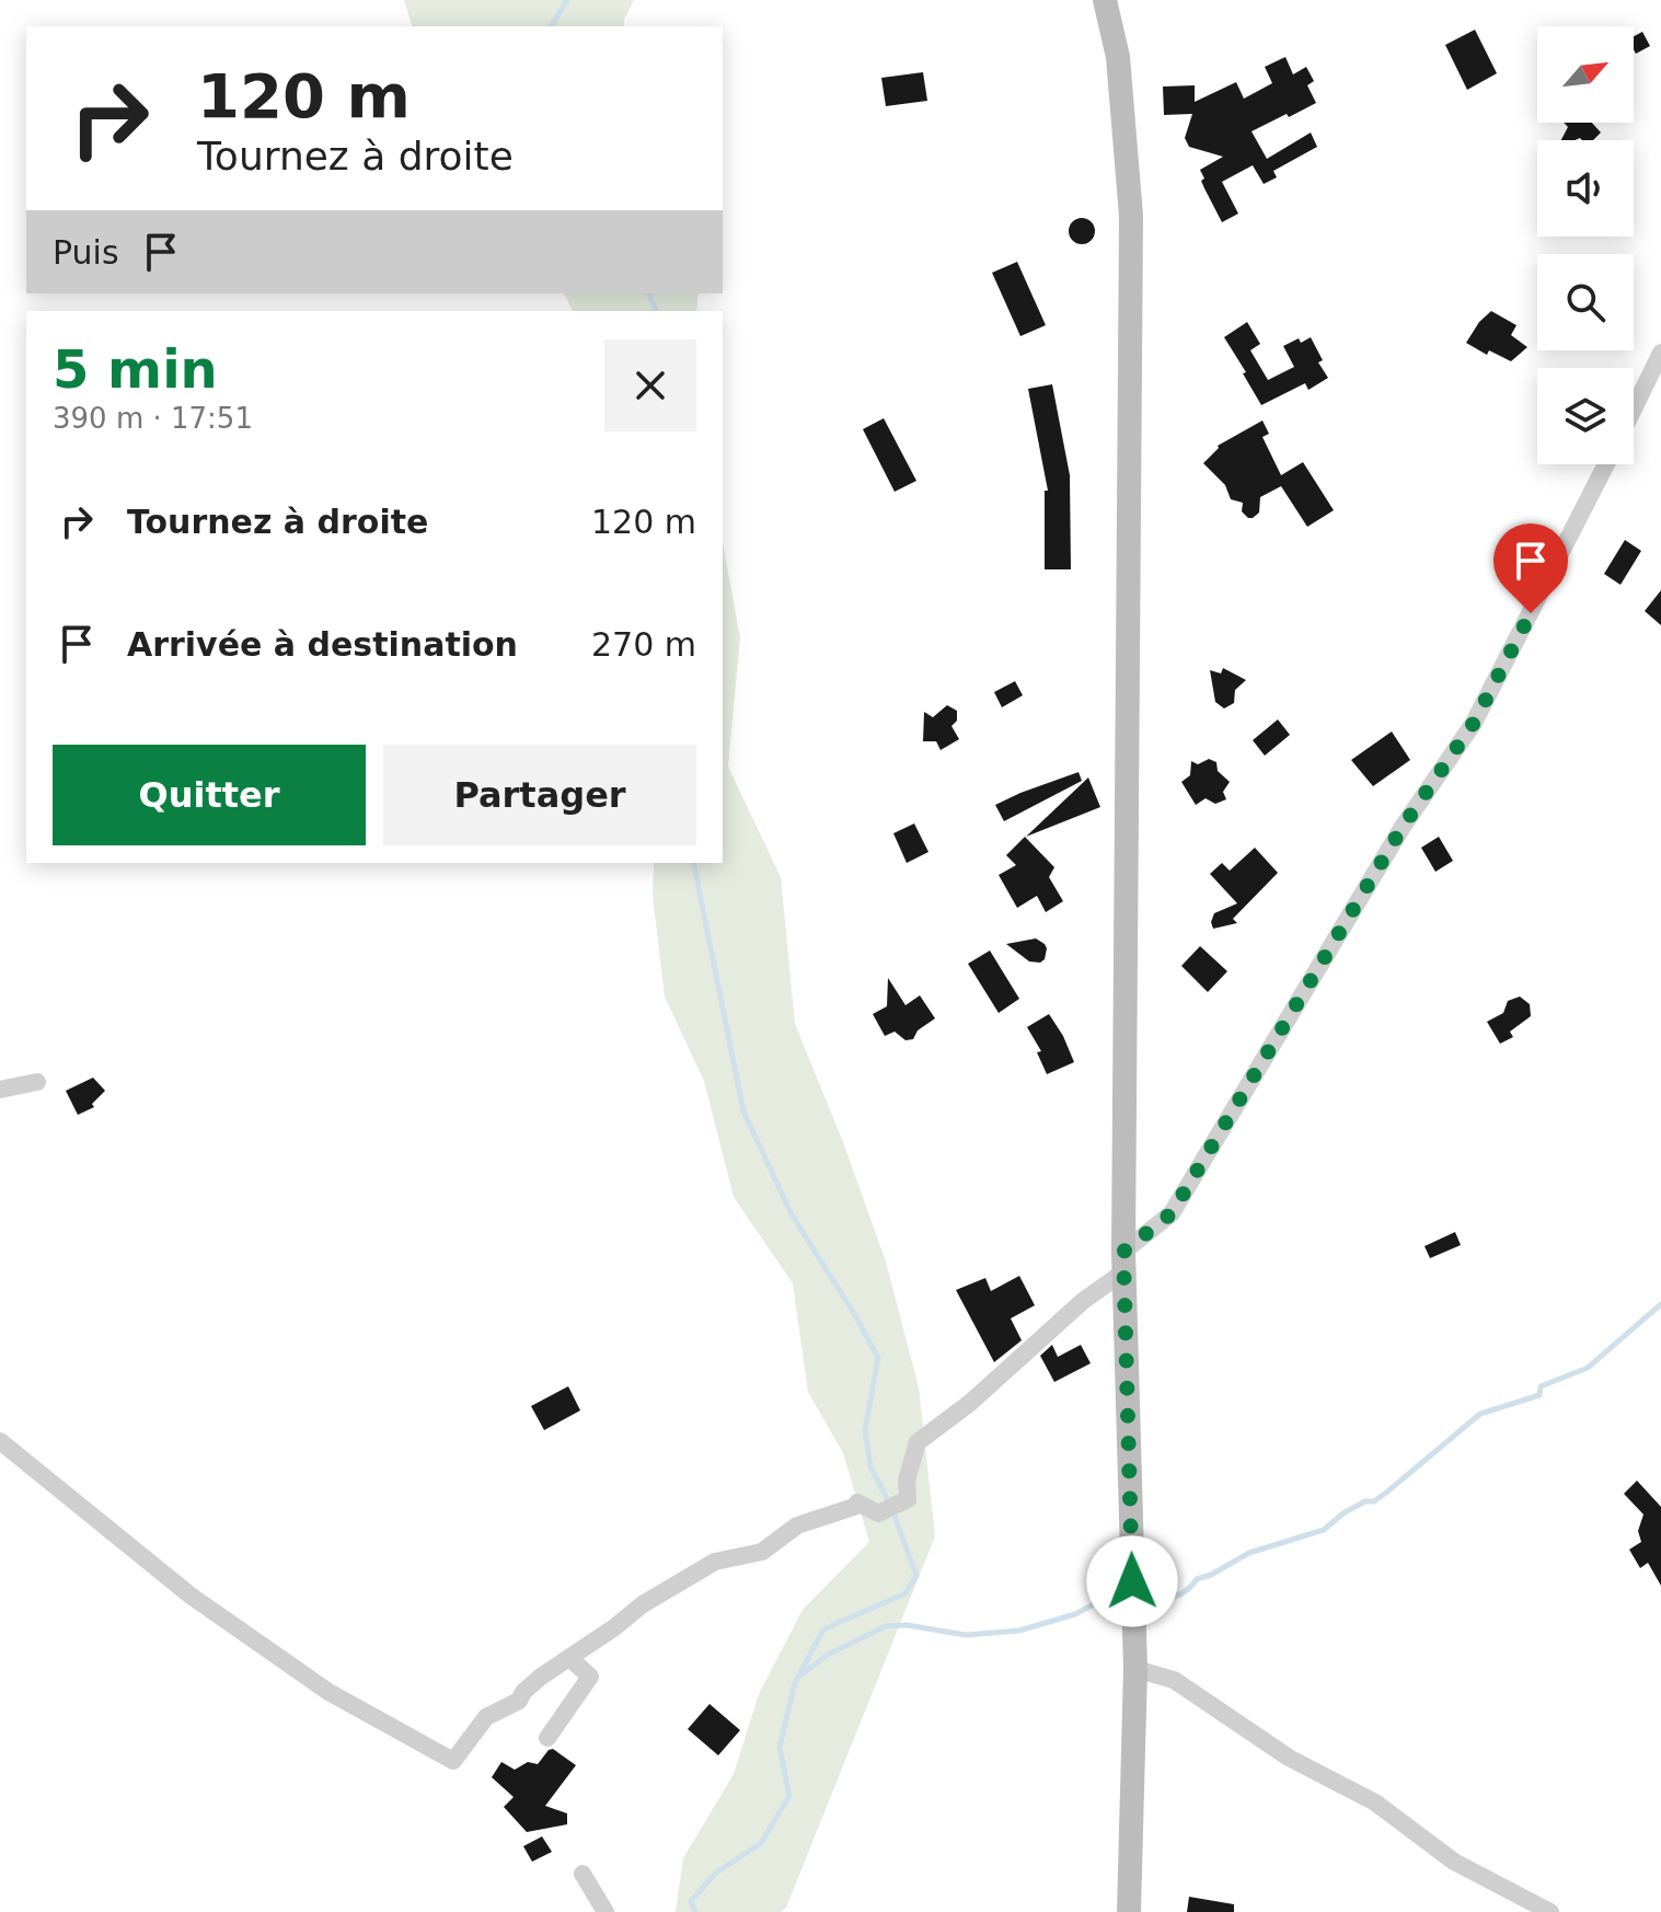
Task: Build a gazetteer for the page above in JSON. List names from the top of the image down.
{
  "north": "top right",
  "page": {
    "turn": ["120 m", "Tournez à droite"],
    "then": "Puis",
    "heading": ["5 min", "390 m · 17:51"],
    "list": [
      {
        "name": "Tournez à droite",
        "value": "120 m"
      },
      {
        "name": "Arrivée à destination",
        "value": "270 m"
      }
    ],
    "buttons": ["Quitter", "Partager"]
  }
}
